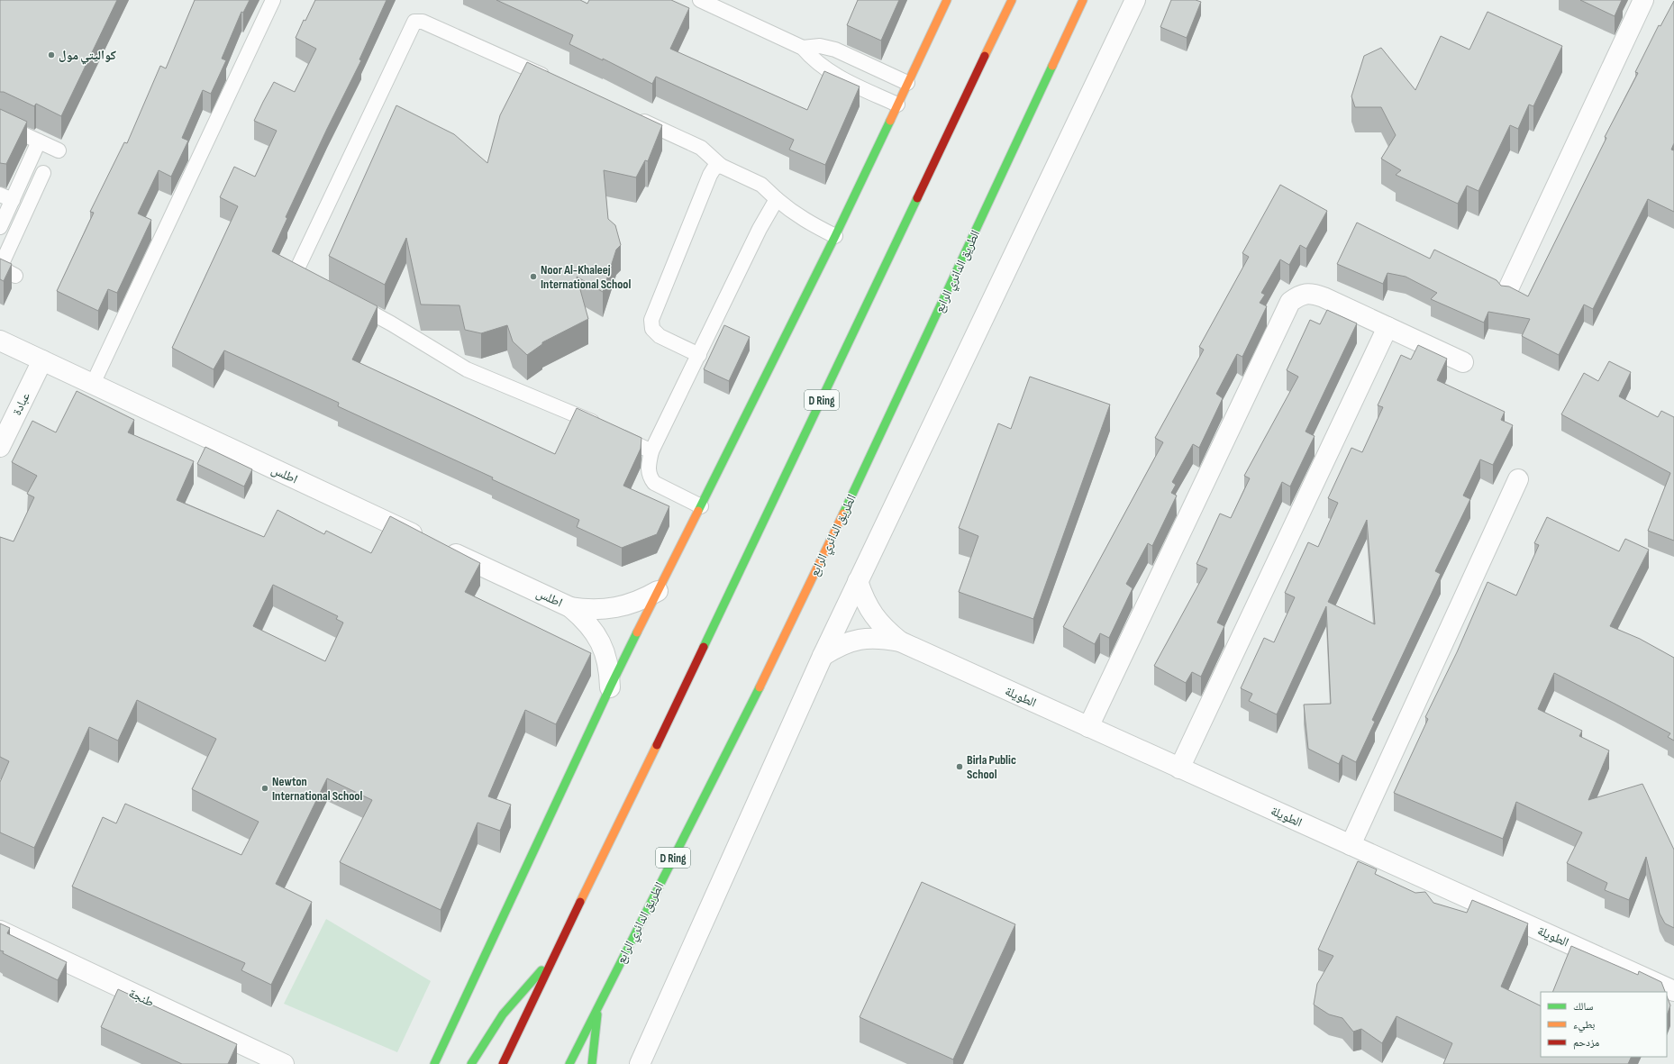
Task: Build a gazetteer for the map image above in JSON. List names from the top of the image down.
{
  "streets": {
    "main road": ["الطريق الدائري الرابع", "D Ring"],
    "street": [
      "عبادة",
      "اطلس",
      "الطويلة",
      "طنجة"
    ]
  },
  "crossings": [
    ["الطريق الدائري الرابع", "D Ring"],
    ["عبادة", "اطلس"]
  ],
  "places": [
    "كواليتي مول",
    "Noor Al-Khaleej International School",
    "Birla Public School",
    "Newton International School"
  ],
  "legend": ["سالك", "بطيء", "مزدحم"]
}
